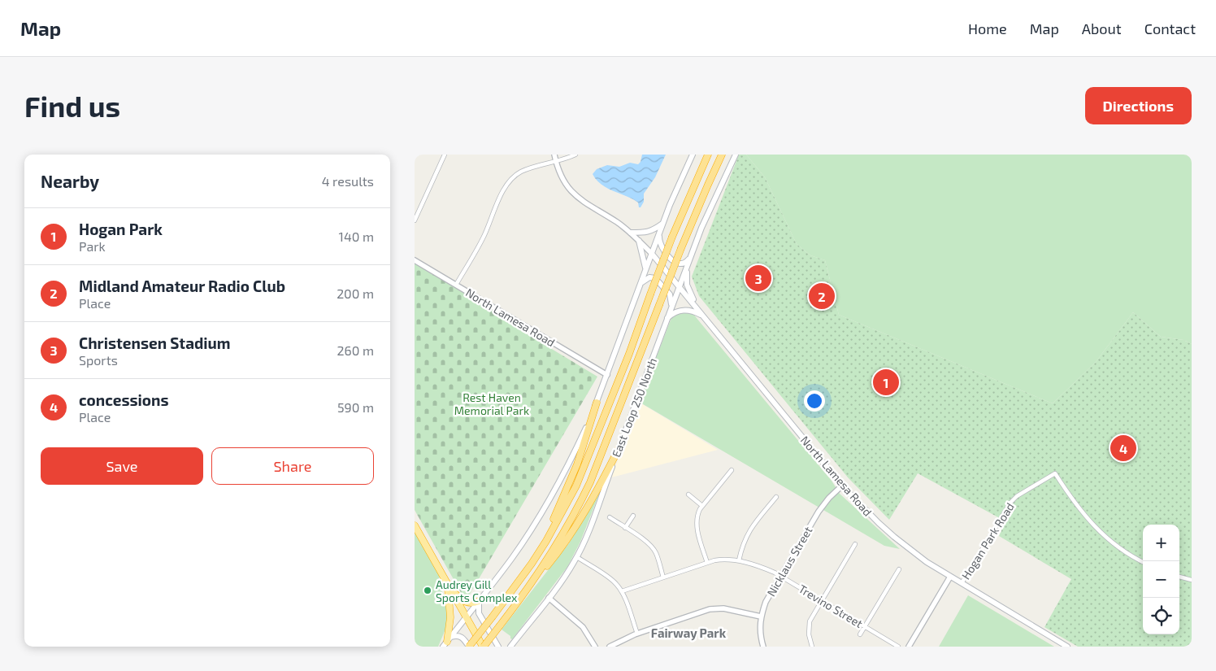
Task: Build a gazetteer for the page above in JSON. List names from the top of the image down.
{
  "streets": {
    "main road": ["North Lamesa Road", "East Loop 250 North"],
    "street": ["Hogan Park Road", "Nicklaus Street", "Trevino Street"]
  },
  "crossings": [
    ["North Lamesa Road", "East Loop 250 North"],
    ["North Lamesa Road", "Hogan Park Road"],
    ["North Lamesa Road", "Nicklaus Street"],
    ["Nicklaus Street", "Trevino Street"]
  ],
  "districts": ["Fairway Park"],
  "parks": ["Rest Haven Memorial Park"],
  "places": ["Audrey Gill Sports Complex"],
  "page": {
    "header": "Map",
    "nav": [
      "Home",
      "Map",
      "About",
      "Contact"
    ],
    "buttons": [
      "Directions",
      ["Save", "Share"]
    ],
    "title": "Find us",
    "heading": ["Nearby", "4 results"],
    "list": [
      {
        "mark": "1",
        "name": "Hogan Park",
        "note": "Park",
        "value": "140 m"
      },
      {
        "mark": "2",
        "name": "Midland Amateur Radio Club",
        "note": "Place",
        "value": "200 m"
      },
      {
        "mark": "3",
        "name": "Christensen Stadium",
        "note": "Sports",
        "value": "260 m"
      },
      {
        "mark": "4",
        "name": "concessions",
        "note": "Place",
        "value": "590 m"
      }
    ],
    "pins": [
      "3",
      "2",
      "1",
      "4"
    ],
    "map_buttons": ["+", "−"]
  }
}
